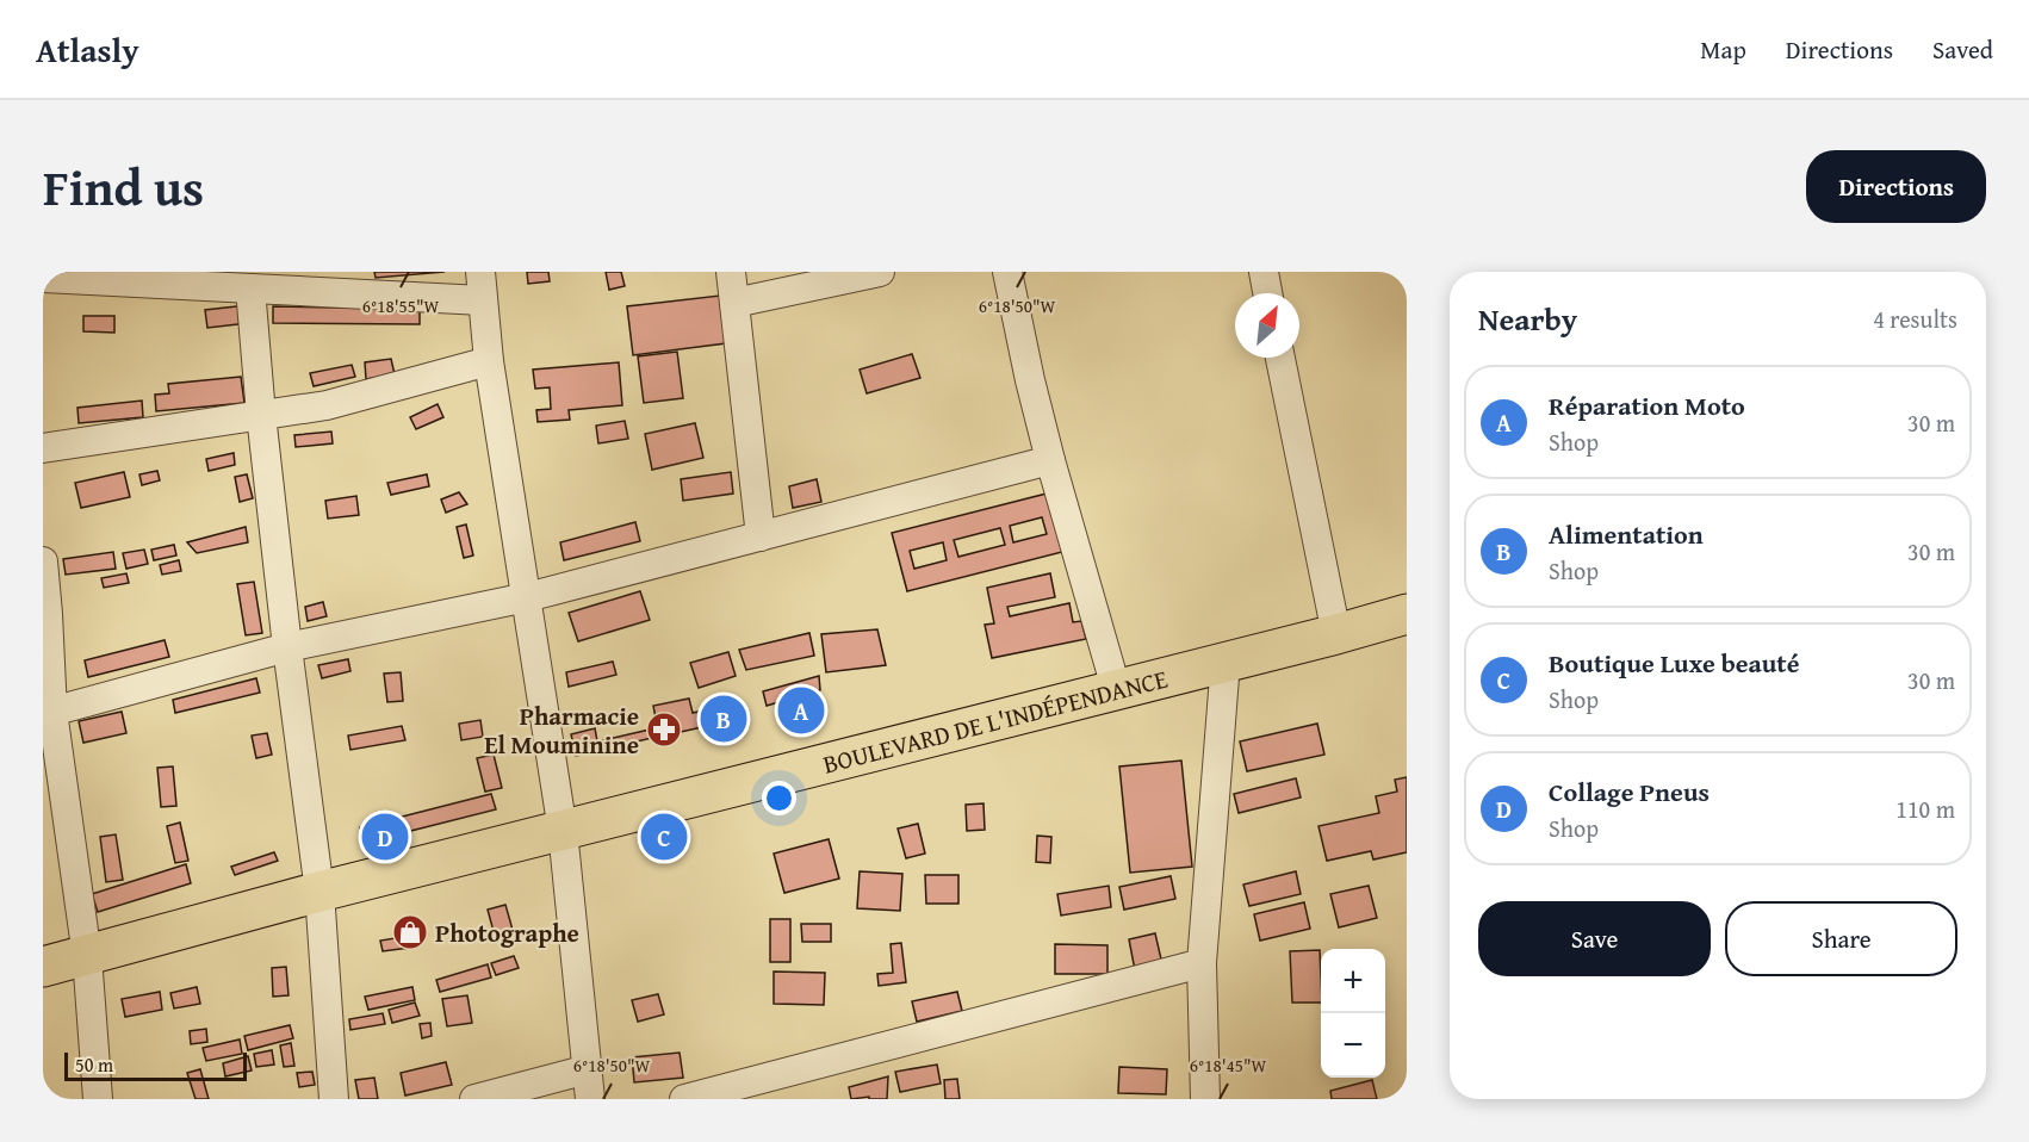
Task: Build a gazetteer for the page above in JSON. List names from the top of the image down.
{
  "streets": {
    "highway": ["BOULEVARD DE L'INDÉPENDANCE"]
  },
  "places": {
    "pharmacy": ["Pharmacie El Mouminine"],
    "shop": ["Photographe"]
  },
  "scale_bar": "50 m",
  "north": "top right",
  "page": {
    "header": "Atlasly",
    "nav": ["Map", "Directions", "Saved"],
    "title": "Find us",
    "buttons": [
      "Directions",
      ["Save", "Share"]
    ],
    "heading": ["Nearby", "4 results"],
    "list": [
      {
        "mark": "A",
        "name": "Réparation Moto",
        "note": "Shop",
        "value": "30 m"
      },
      {
        "mark": "B",
        "name": "Alimentation",
        "note": "Shop",
        "value": "30 m"
      },
      {
        "mark": "C",
        "name": "Boutique Luxe beauté",
        "note": "Shop",
        "value": "30 m"
      },
      {
        "mark": "D",
        "name": "Collage Pneus",
        "note": "Shop",
        "value": "110 m"
      }
    ],
    "pins": [
      "A",
      "B",
      "C",
      "D"
    ],
    "map_buttons": ["+", "−"],
    "scale": "50 m"
  },
  "coordinates": ["6°18'55\"W", "6°18'50\"W", "6°18'45\"W"]
}
